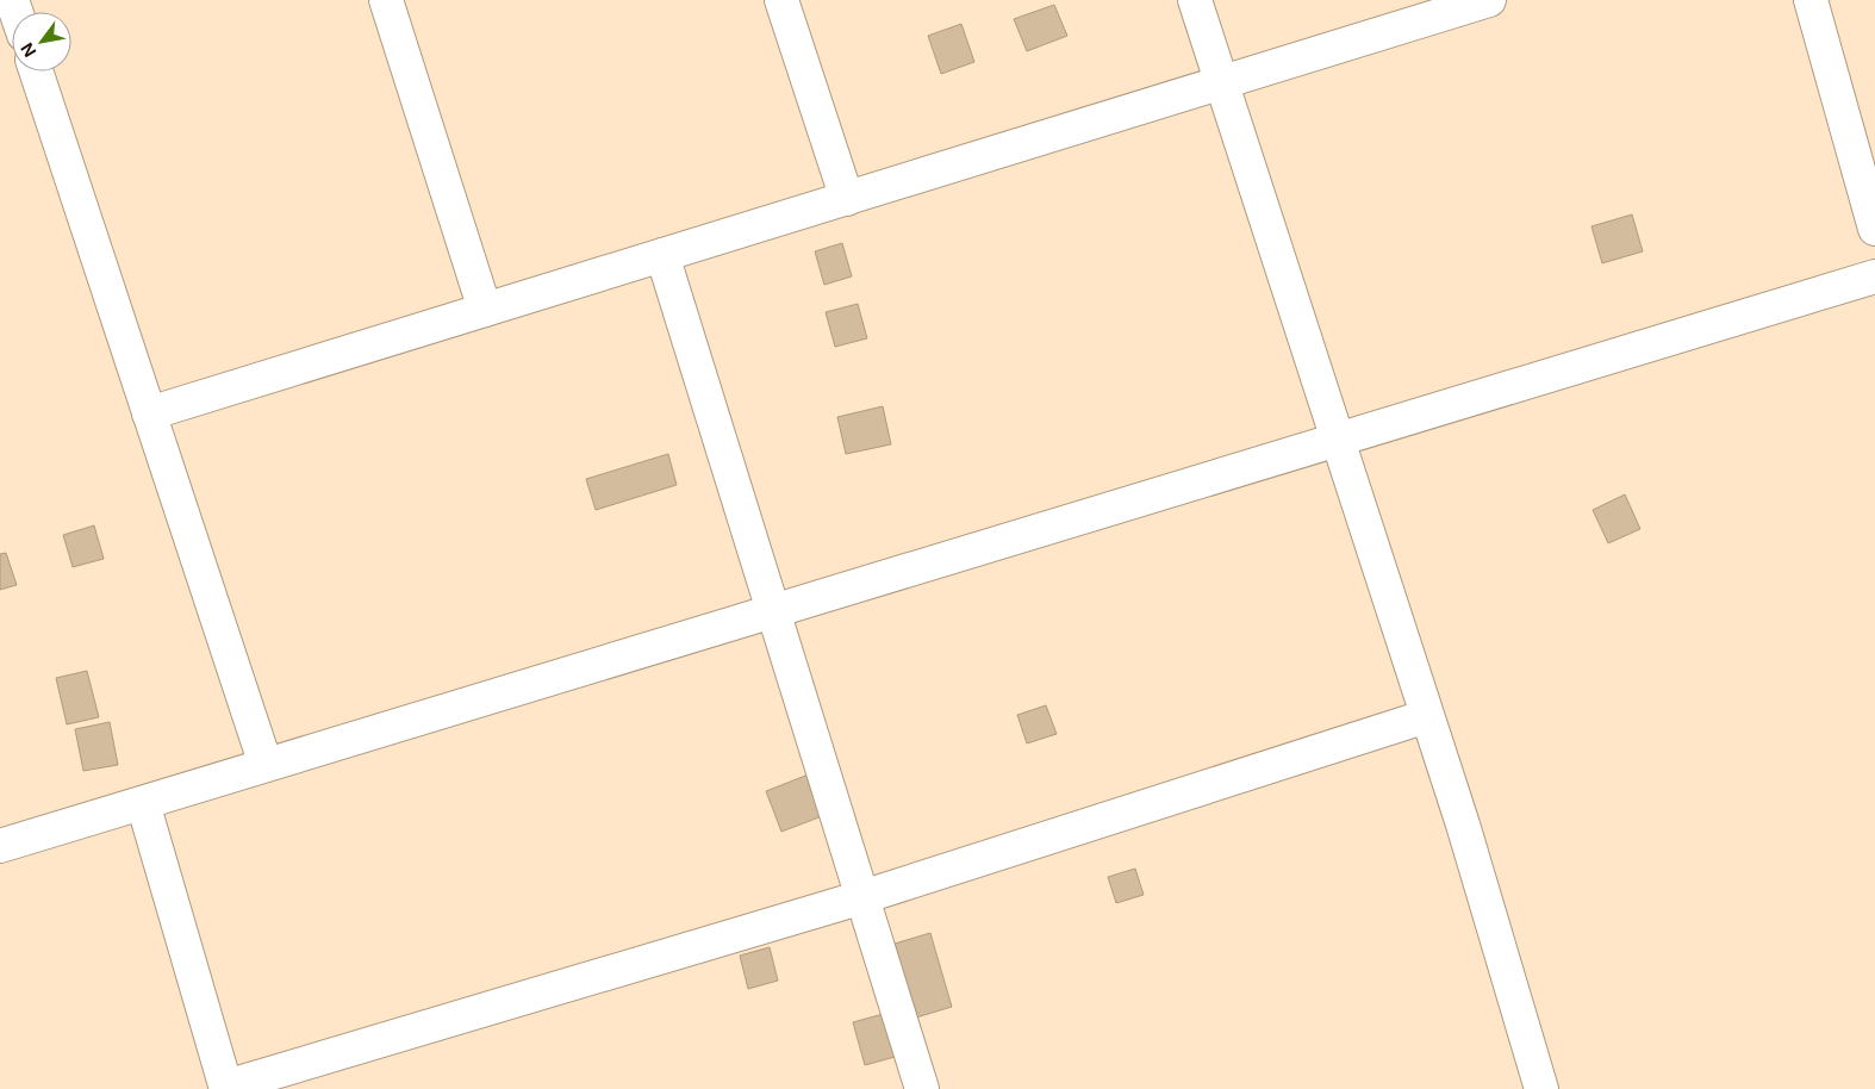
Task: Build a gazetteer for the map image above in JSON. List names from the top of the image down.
{
  "north": "bottom left"
}
